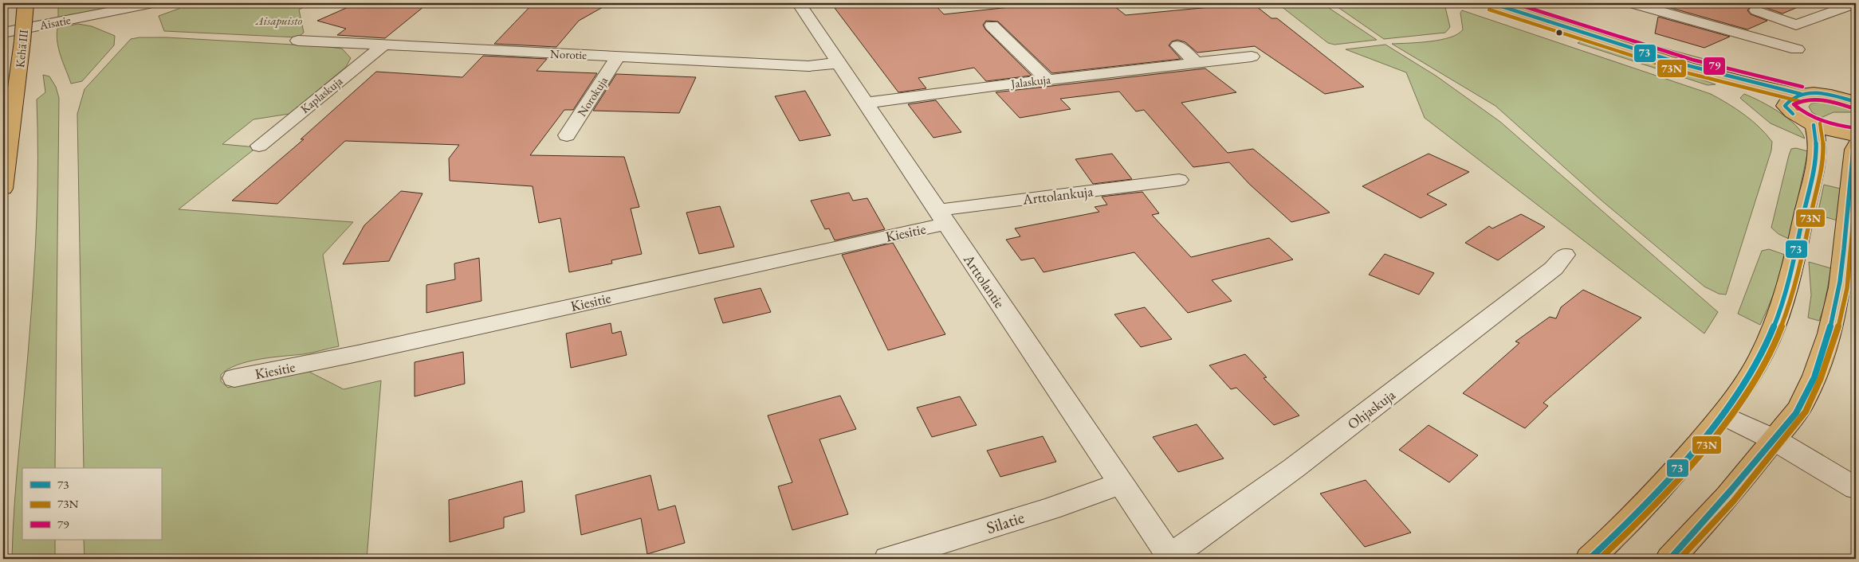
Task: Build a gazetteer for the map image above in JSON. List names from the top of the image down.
{
  "streets": {
    "main road": ["Kehä III"],
    "street": [
      "Aisatie",
      "Norotie",
      "Jalaskuja",
      "Kaplaskuja",
      "Norokuja",
      "Arttolankuja",
      "Kiesitie",
      "Arttolantie",
      "Ohjaskuja",
      "Silatie"
    ]
  },
  "crossings": [
    ["Norotie", "Kaplaskuja"],
    ["Norotie", "Norokuja"],
    ["Norotie", "Arttolantie"],
    ["Jalaskuja", "Arttolantie"],
    ["Arttolankuja", "Kiesitie"],
    ["Arttolankuja", "Arttolantie"],
    ["Kiesitie", "Arttolantie"],
    ["Arttolantie", "Ohjaskuja"],
    ["Arttolantie", "Silatie"]
  ],
  "parks": ["Aisapuisto"],
  "lines": ["transit line 73", "transit line 79", "transit line 73N"],
  "legend": ["73", "73N", "79"]
}
